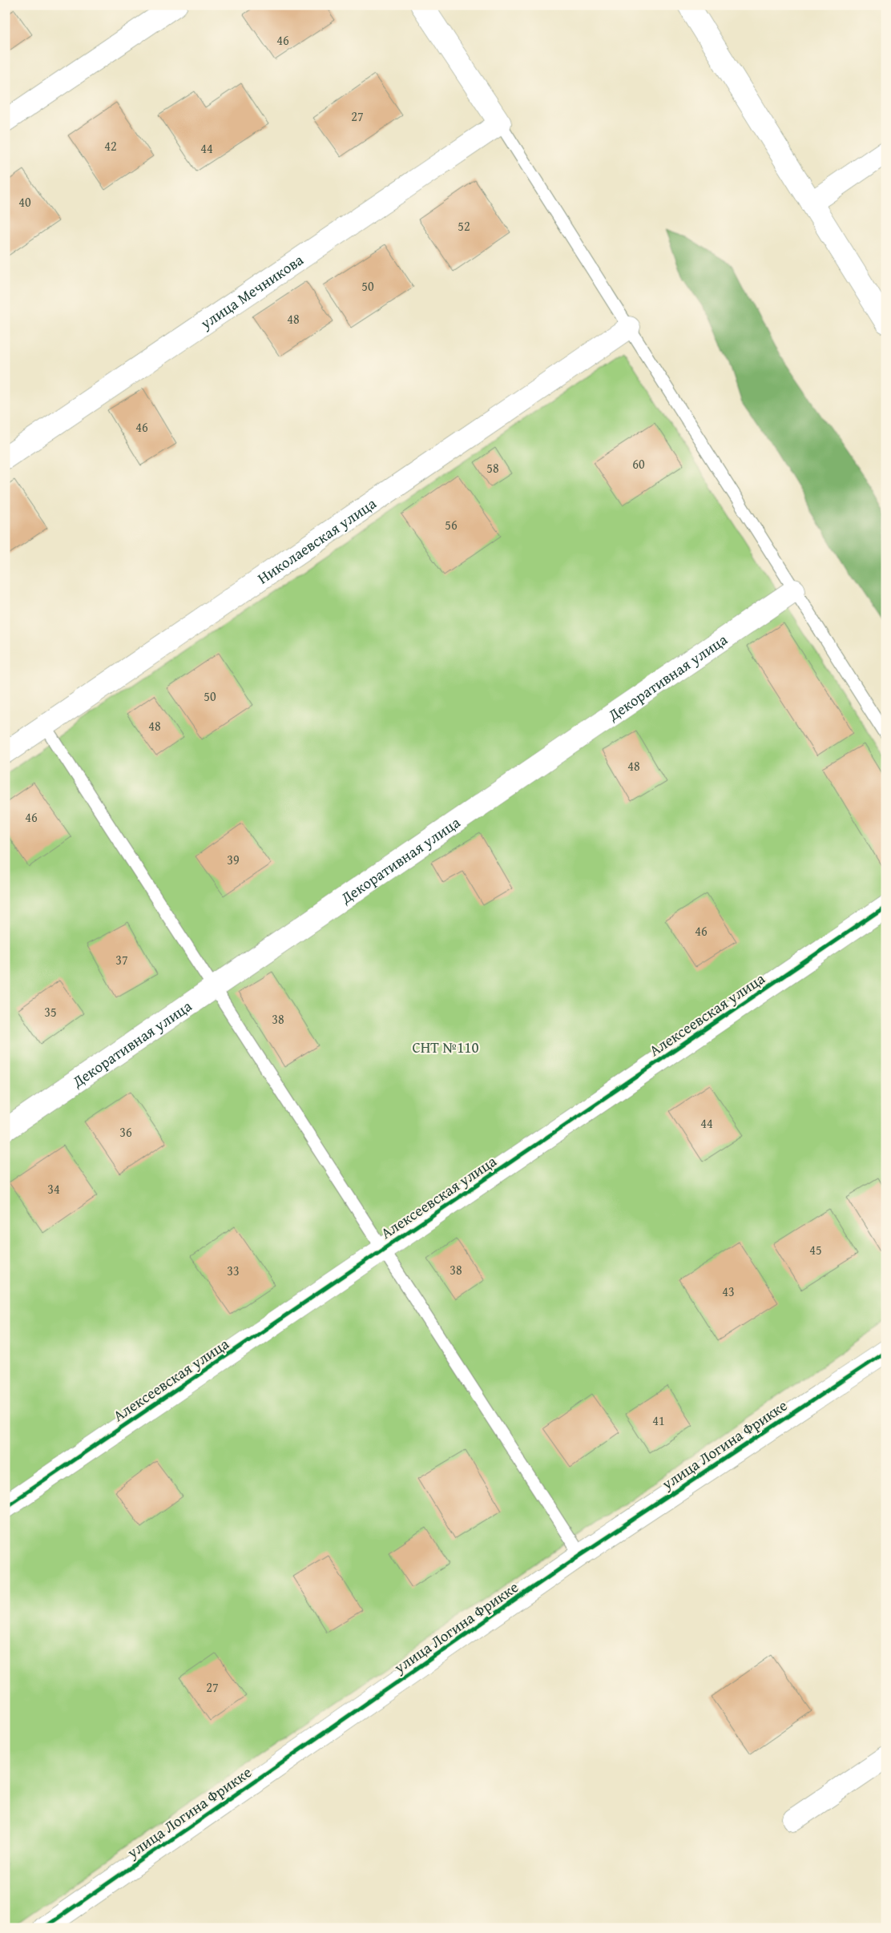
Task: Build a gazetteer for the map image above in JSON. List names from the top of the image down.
{
  "streets": {
    "street": [
      "улица Мечникова",
      "Николаевская улица",
      "Декоративная улица",
      "Алексеевская улица",
      "улица Логина Фрикке"
    ]
  },
  "parks": ["СНТ №110"],
  "house_numbers": [
    "46",
    "27",
    "42",
    "44",
    "40",
    "52",
    "50",
    "48",
    "46",
    "60",
    "58",
    "56",
    "50",
    "48",
    "48",
    "46",
    "39",
    "46",
    "37",
    "35",
    "38",
    "44",
    "36",
    "34",
    "45",
    "38",
    "33",
    "43",
    "41",
    "27"
  ]
}
